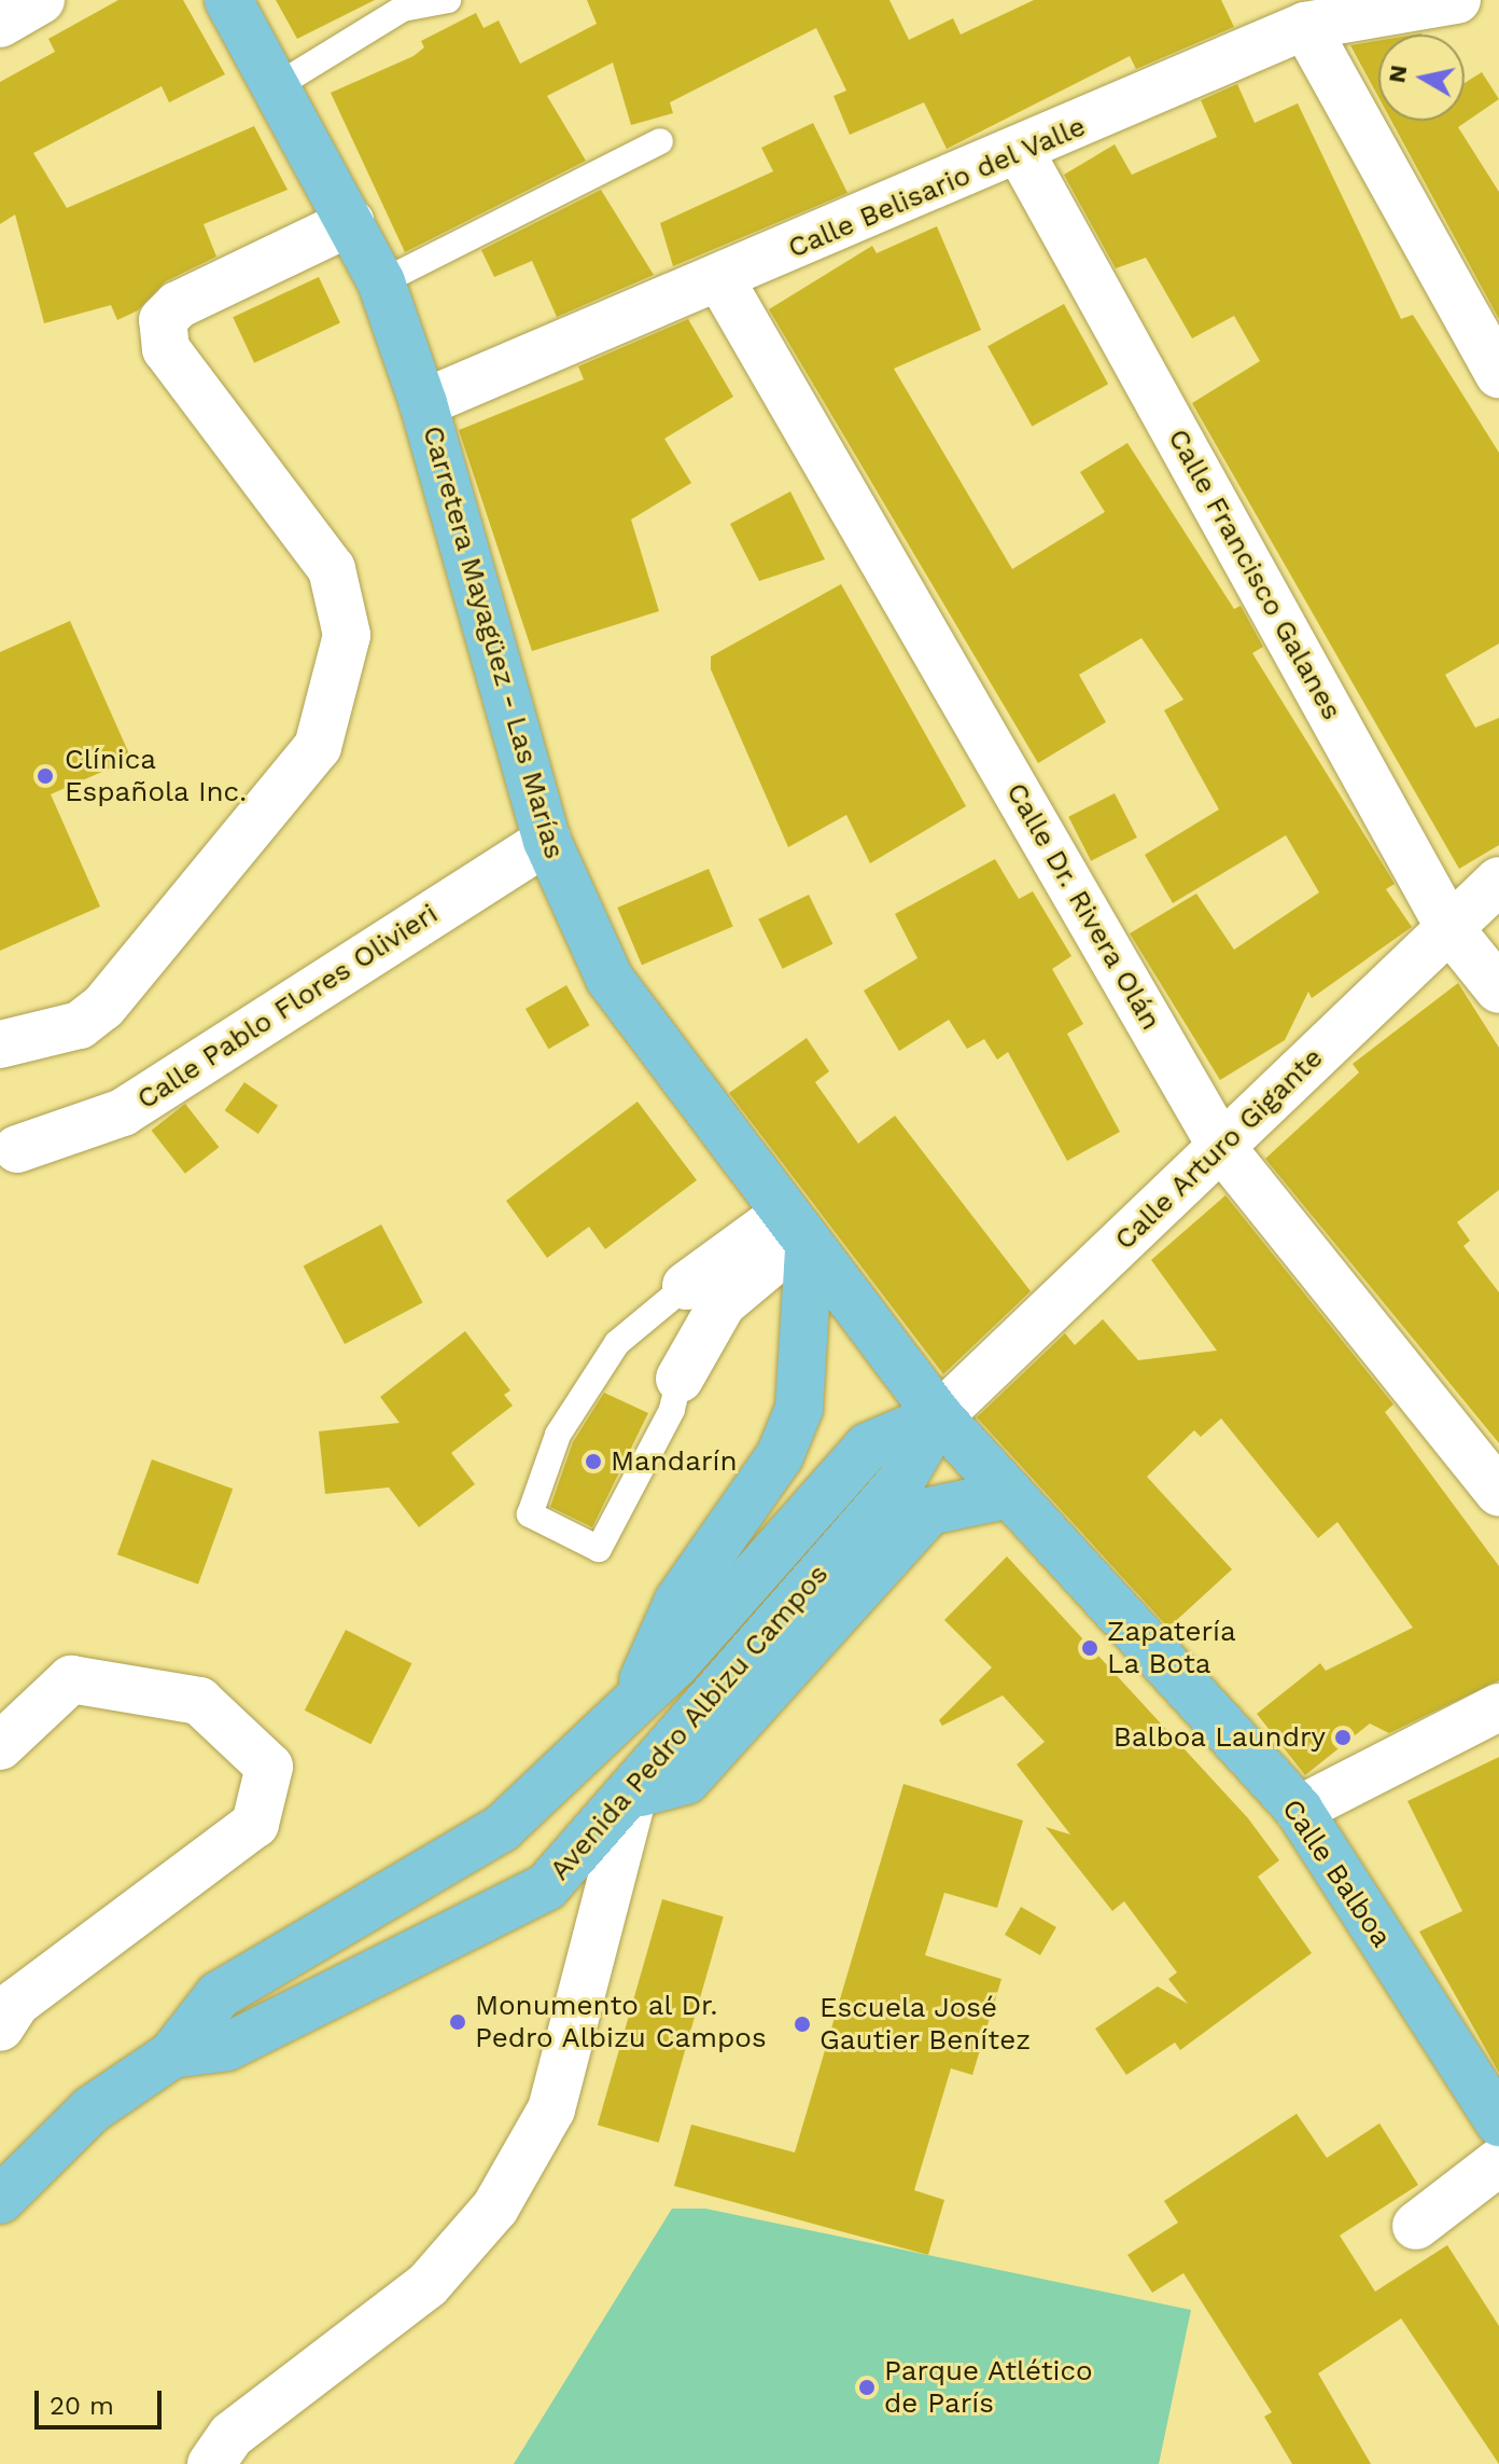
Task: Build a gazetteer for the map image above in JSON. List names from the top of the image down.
{
  "streets": {
    "main road": ["Carretera Mayagüez - Las Marías", "Avenida Pedro Albizu Campos", "Calle Balboa"],
    "street": [
      "Calle Belisario del Valle",
      "Calle Francisco Galanes",
      "Calle Dr. Rivera Olán",
      "Calle Pablo Flores Olivieri",
      "Calle Arturo Gigante"
    ]
  },
  "crossings": [
    ["Calle Belisario del Valle", "Calle Francisco Galanes"],
    ["Calle Belisario del Valle", "Carretera Mayagüez - Las Marías"],
    ["Calle Belisario del Valle", "Calle Dr. Rivera Olán"],
    ["Calle Francisco Galanes", "Calle Arturo Gigante"],
    ["Carretera Mayagüez - Las Marías", "Calle Pablo Flores Olivieri"],
    ["Carretera Mayagüez - Las Marías", "Calle Arturo Gigante"],
    ["Carretera Mayagüez - Las Marías", "Avenida Pedro Albizu Campos"],
    ["Carretera Mayagüez - Las Marías", "Calle Balboa"],
    ["Calle Dr. Rivera Olán", "Calle Arturo Gigante"],
    ["Calle Arturo Gigante", "Avenida Pedro Albizu Campos"],
    ["Calle Arturo Gigante", "Calle Balboa"],
    ["Avenida Pedro Albizu Campos", "Calle Balboa"]
  ],
  "places": [
    "Clínica Española Inc.",
    "Mandarín",
    "Zapatería La Bota",
    "Balboa Laundry",
    "Monumento al Dr. Pedro Albizu Campos",
    "Escuela José Gautier Benítez",
    "Parque Atlético de París"
  ],
  "scale_bar": "20 m",
  "north": "left"
}
